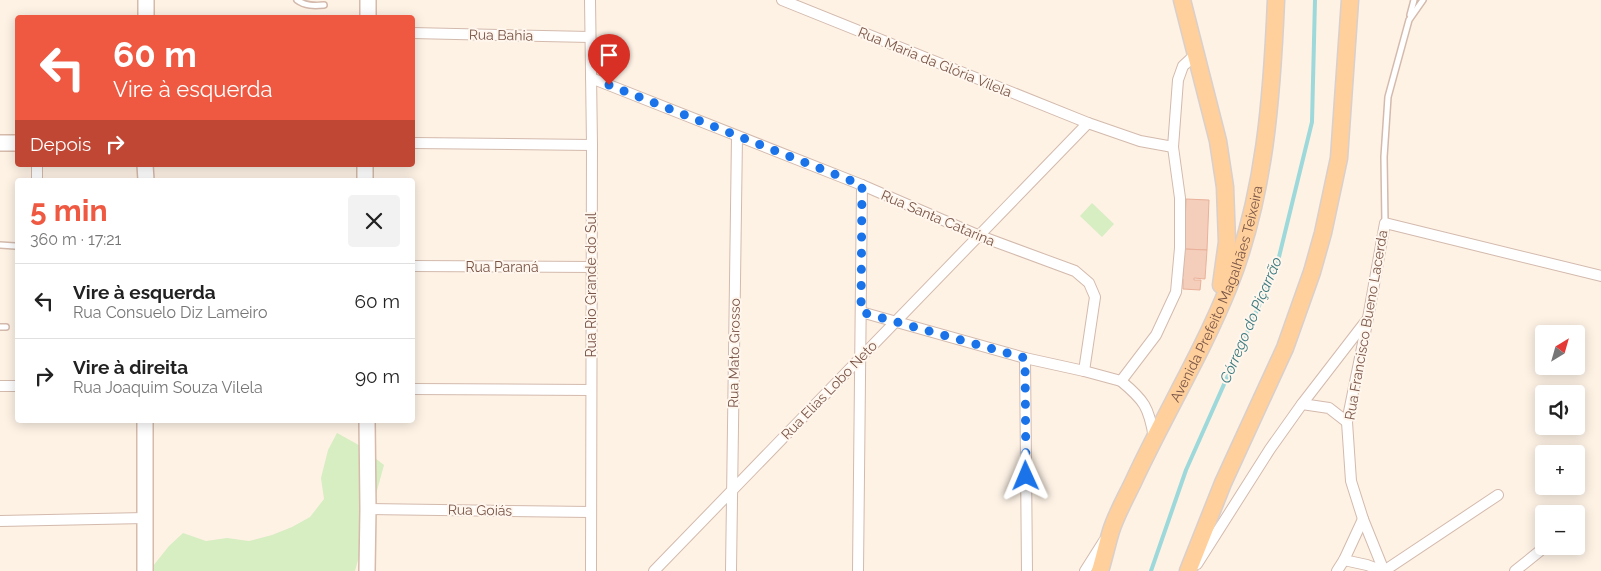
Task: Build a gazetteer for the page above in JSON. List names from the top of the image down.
{
  "streets": {
    "main road": ["Avenida Prefeito Magalhães Teixeira"],
    "street": [
      "Rua Bahia",
      "Rua Maria da Glória Vilela",
      "Rua Santa Catarina",
      "Rua Paraná",
      "Rua Rio Grande do Sul",
      "Rua Francisco Bueno Lacerda",
      "Rua Mato Grosso",
      "Rua Elias Lobo Neto",
      "Rua Goiás"
    ]
  },
  "crossings": [
    ["Rua Bahia", "Rua Rio Grande do Sul"],
    ["Rua Maria da Glória Vilela", "Rua Elias Lobo Neto"],
    ["Rua Santa Catarina", "Rua Rio Grande do Sul"],
    ["Rua Santa Catarina", "Rua Mato Grosso"],
    ["Rua Santa Catarina", "Rua Elias Lobo Neto"],
    ["Rua Paraná", "Rua Rio Grande do Sul"],
    ["Rua Rio Grande do Sul", "Rua Goiás"],
    ["Rua Mato Grosso", "Rua Elias Lobo Neto"]
  ],
  "water": ["Córrego do Piçarrão"],
  "north": "top right",
  "page": {
    "turn": ["60 m", "Vire à esquerda"],
    "then": "Depois",
    "heading": ["5 min", "360 m · 17:21"],
    "list": [
      {
        "name": "Vire à esquerda",
        "note": "Rua Consuelo Diz Lameiro",
        "value": "60 m"
      },
      {
        "name": "Vire à direita",
        "note": "Rua Joaquim Souza Vilela",
        "value": "90 m"
      }
    ],
    "map_buttons": ["+", "−"]
  }
}
